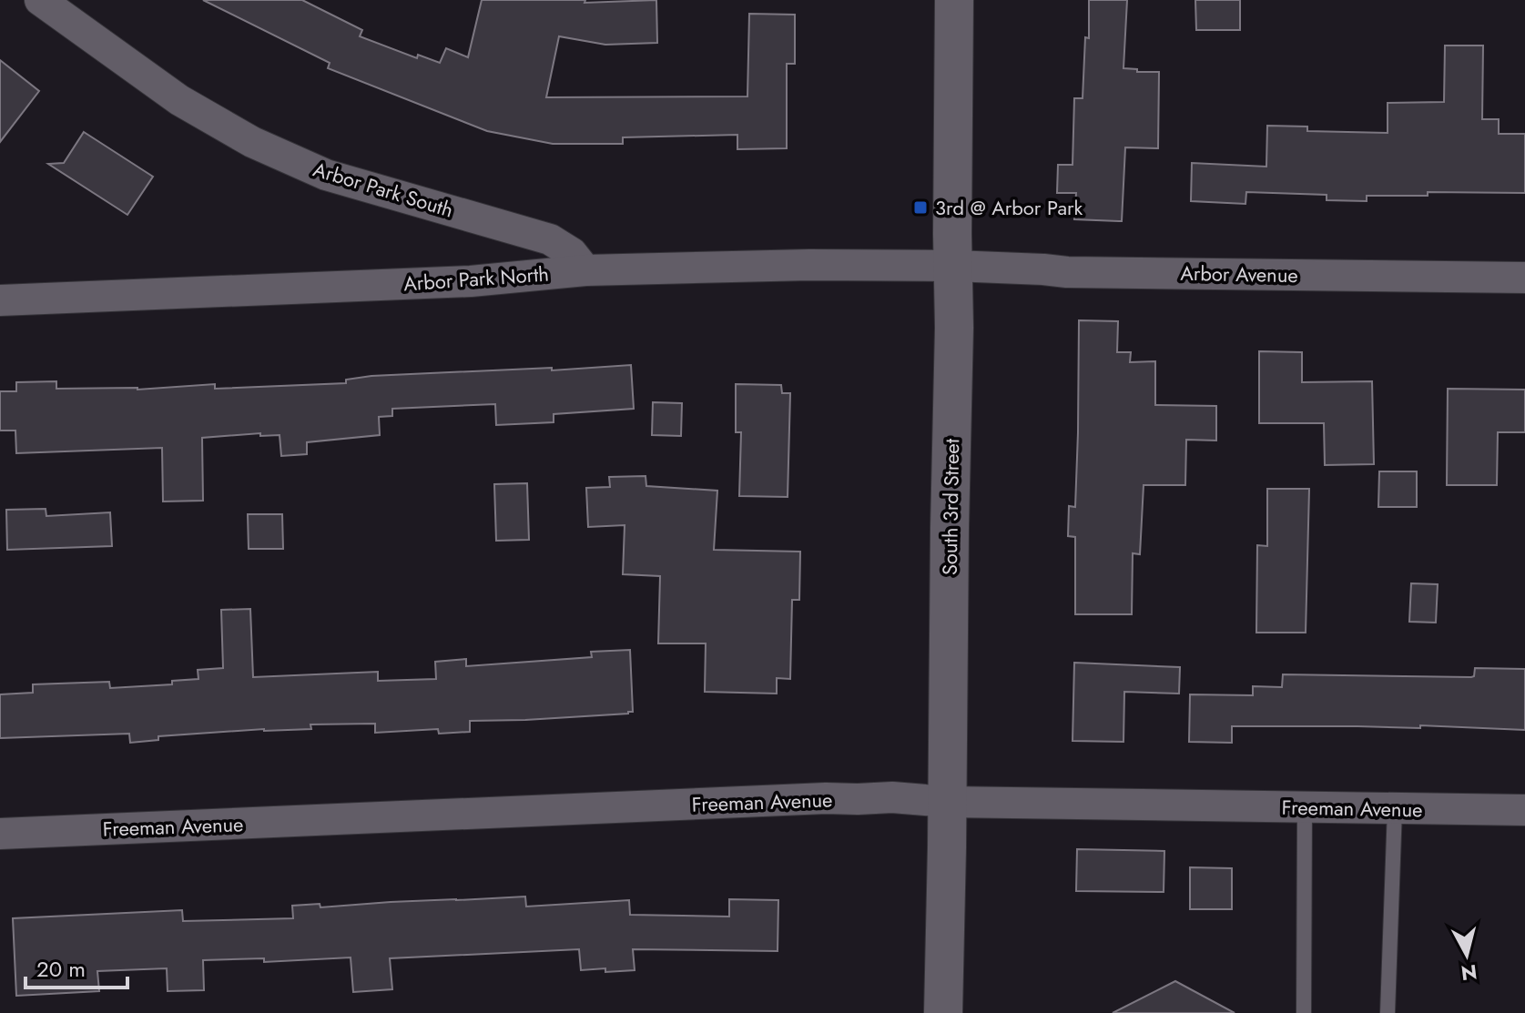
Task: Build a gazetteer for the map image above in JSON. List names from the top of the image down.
{
  "streets": {
    "street": [
      "Arbor Park South",
      "Arbor Avenue",
      "Arbor Park North",
      "South 3rd Street",
      "Freeman Avenue"
    ]
  },
  "crossings": [
    ["Arbor Park South", "Arbor Park North"],
    ["Arbor Avenue", "Arbor Park North"],
    ["Arbor Avenue", "South 3rd Street"],
    ["Arbor Park North", "South 3rd Street"],
    ["South 3rd Street", "Freeman Avenue"]
  ],
  "places": {
    "transit": ["3rd @ Arbor Park"]
  },
  "scale_bar": "20 m",
  "north": "bottom"
}
